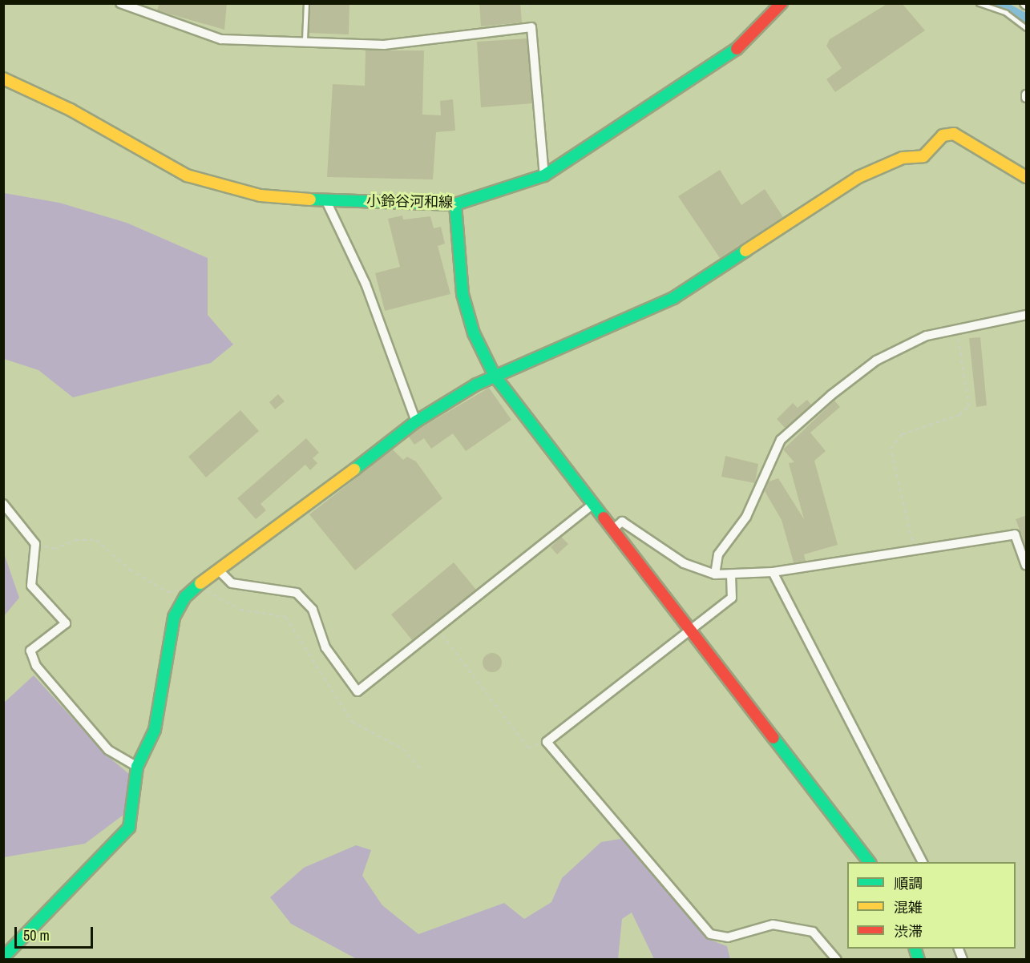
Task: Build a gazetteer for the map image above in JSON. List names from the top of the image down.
{
  "streets": {
    "street": ["小鈴谷河和線"]
  },
  "legend": ["順調", "混雑", "渋滞"],
  "scale_bar": "50 m"
}
